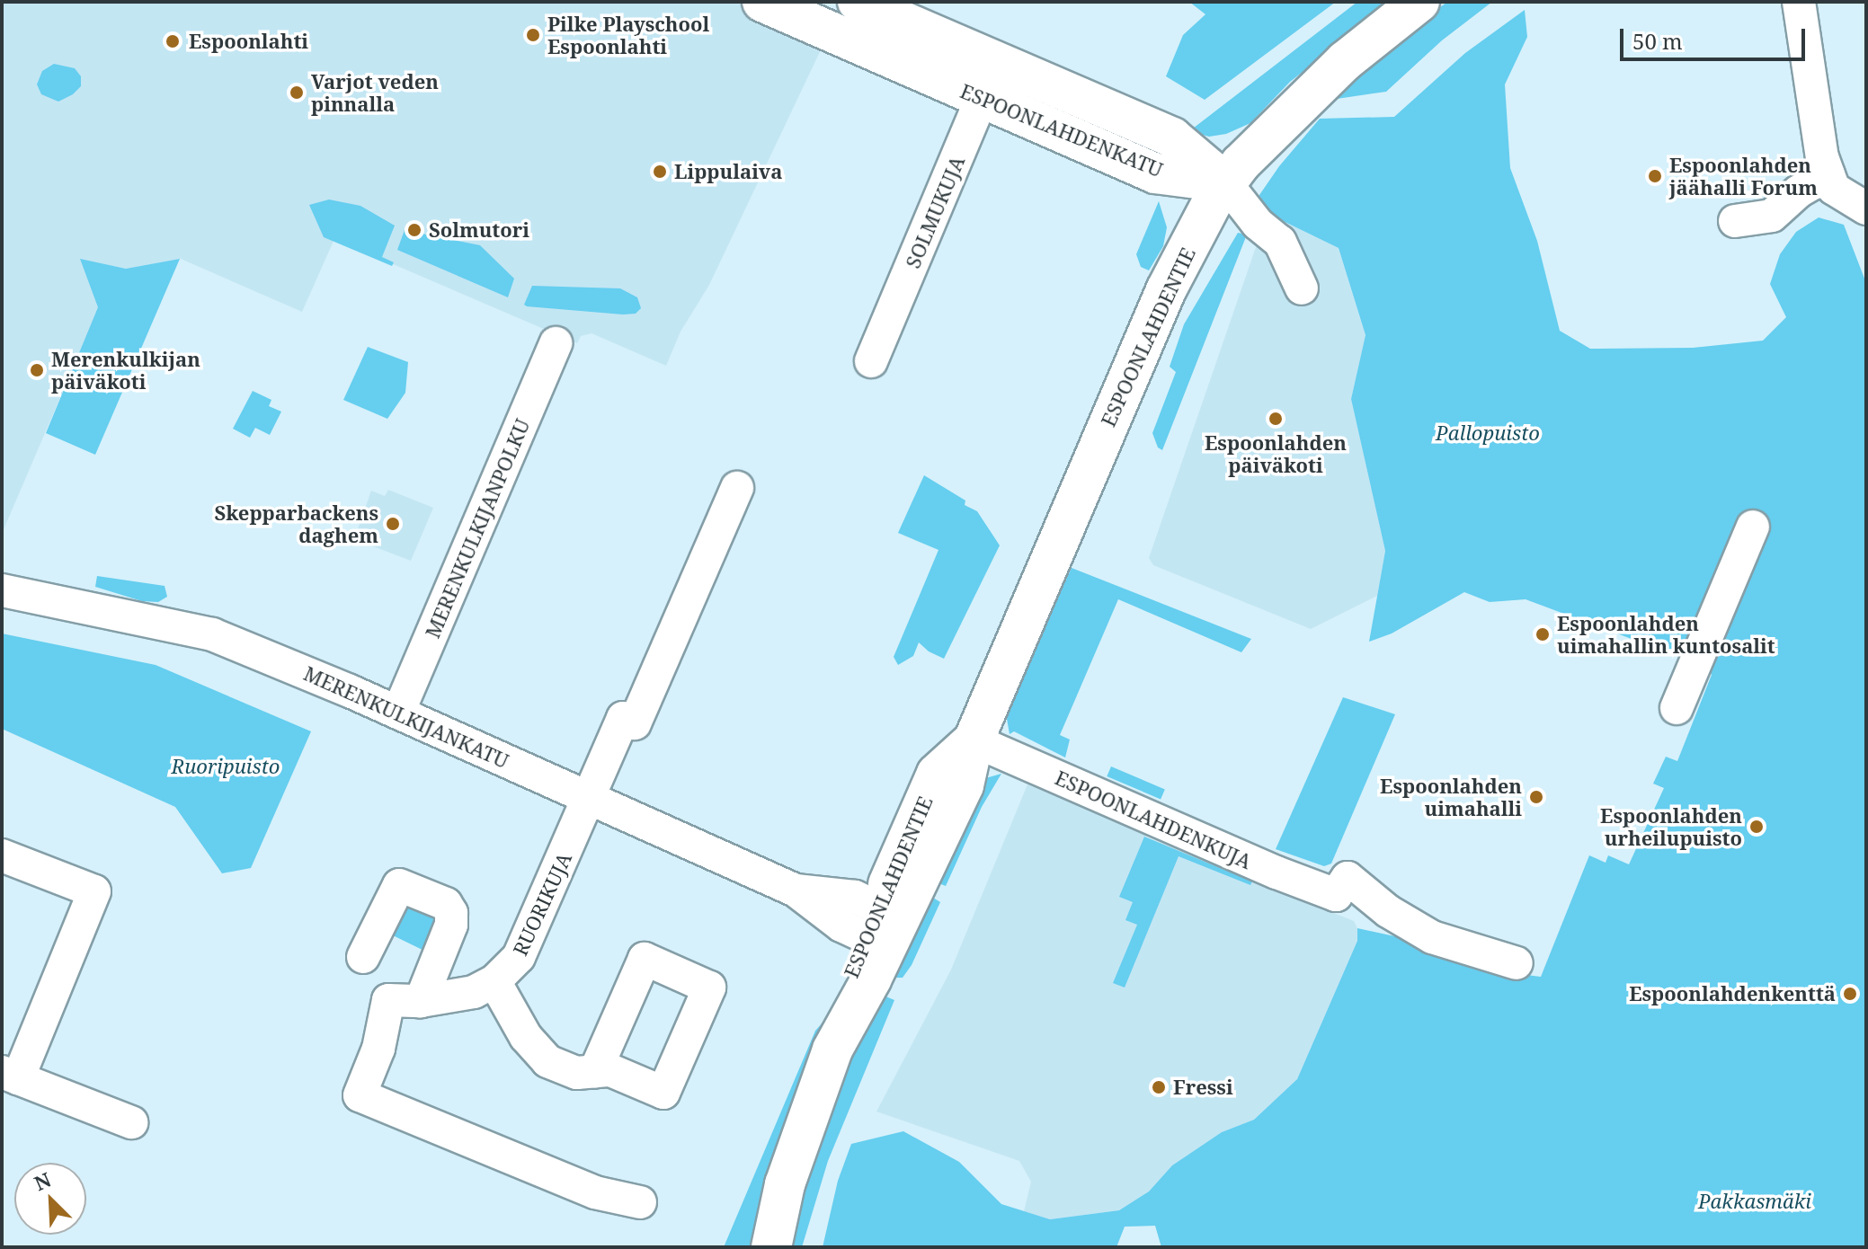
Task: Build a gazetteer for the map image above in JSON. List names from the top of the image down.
{
  "streets": {
    "main road": ["ESPOONLAHDENKATU", "ESPOONLAHDENTIE"],
    "street": [
      "SOLMUKUJA",
      "MERENKULKIJANPOLKU",
      "MERENKULKIJANKATU",
      "ESPOONLAHDENKUJA",
      "RUORIKUJA"
    ]
  },
  "crossings": [
    ["ESPOONLAHDENKATU", "SOLMUKUJA"],
    ["ESPOONLAHDENKATU", "ESPOONLAHDENTIE"],
    ["ESPOONLAHDENTIE", "MERENKULKIJANKATU"],
    ["ESPOONLAHDENTIE", "ESPOONLAHDENKUJA"],
    ["MERENKULKIJANPOLKU", "MERENKULKIJANKATU"],
    ["MERENKULKIJANKATU", "RUORIKUJA"]
  ],
  "parks": ["Pallopuisto", "Ruoripuisto", "Pakkasmäki"],
  "places": [
    "Pilke Playschool Espoonlahti",
    "Espoonlahti",
    "Varjot veden pinnalla",
    "Lippulaiva",
    "Espoonlahden jäähalli Forum",
    "Solmutori",
    "Merenkulkijan päiväkoti",
    "Espoonlahden päiväkoti",
    "Skepparbackens daghem",
    "Espoonlahden uimahallin kuntosalit",
    "Espoonlahden uimahalli",
    "Espoonlahden urheilupuisto",
    "Espoonlahdenkenttä",
    "Fressi"
  ],
  "scale_bar": "50 m",
  "north": "top left"
}
